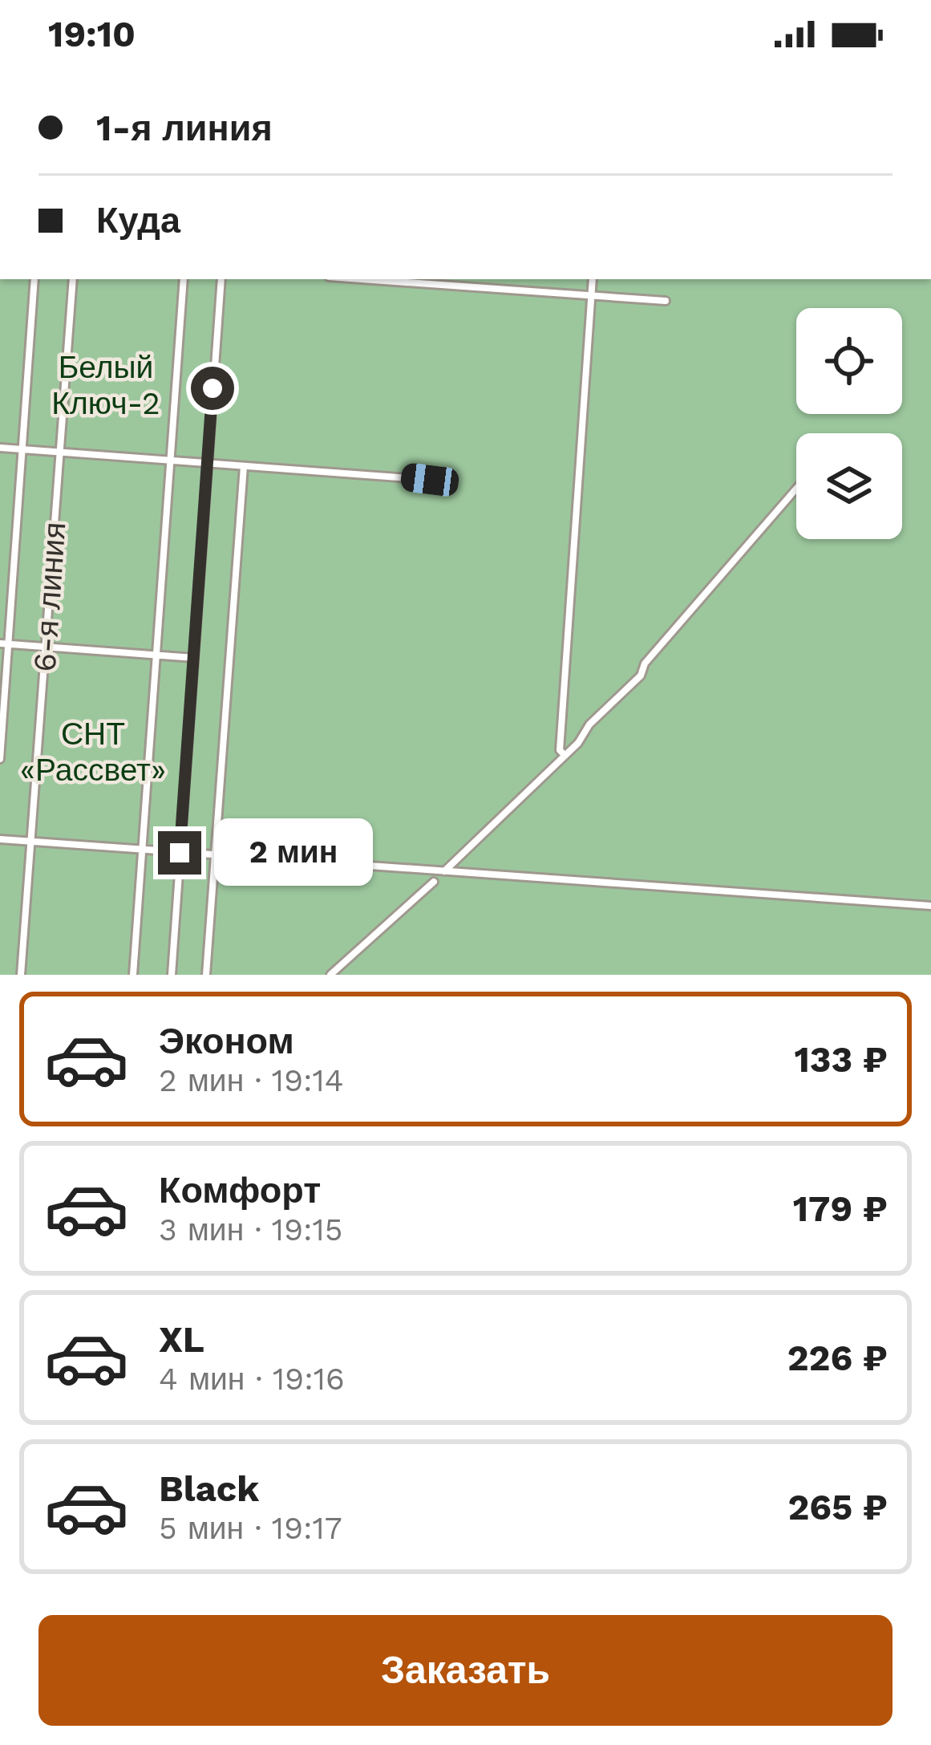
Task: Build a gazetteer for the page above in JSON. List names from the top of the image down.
{
  "streets": {
    "street": ["6-я линия"]
  },
  "parks": ["Белый Ключ-2", "СНТ «Рассвет»"],
  "page": {
    "status": "19:10",
    "banner": ["1-я линия", "Куда"],
    "bubble": "2 мин",
    "list": [
      {
        "name": "Эконом",
        "note": "2 мин · 19:14",
        "value": "133 ₽"
      },
      {
        "name": "Комфорт",
        "note": "3 мин · 19:15",
        "value": "179 ₽"
      },
      {
        "name": "XL",
        "note": "4 мин · 19:16",
        "value": "226 ₽"
      },
      {
        "name": "Black",
        "note": "5 мин · 19:17",
        "value": "265 ₽"
      }
    ],
    "buttons": "Заказать"
  }
}
